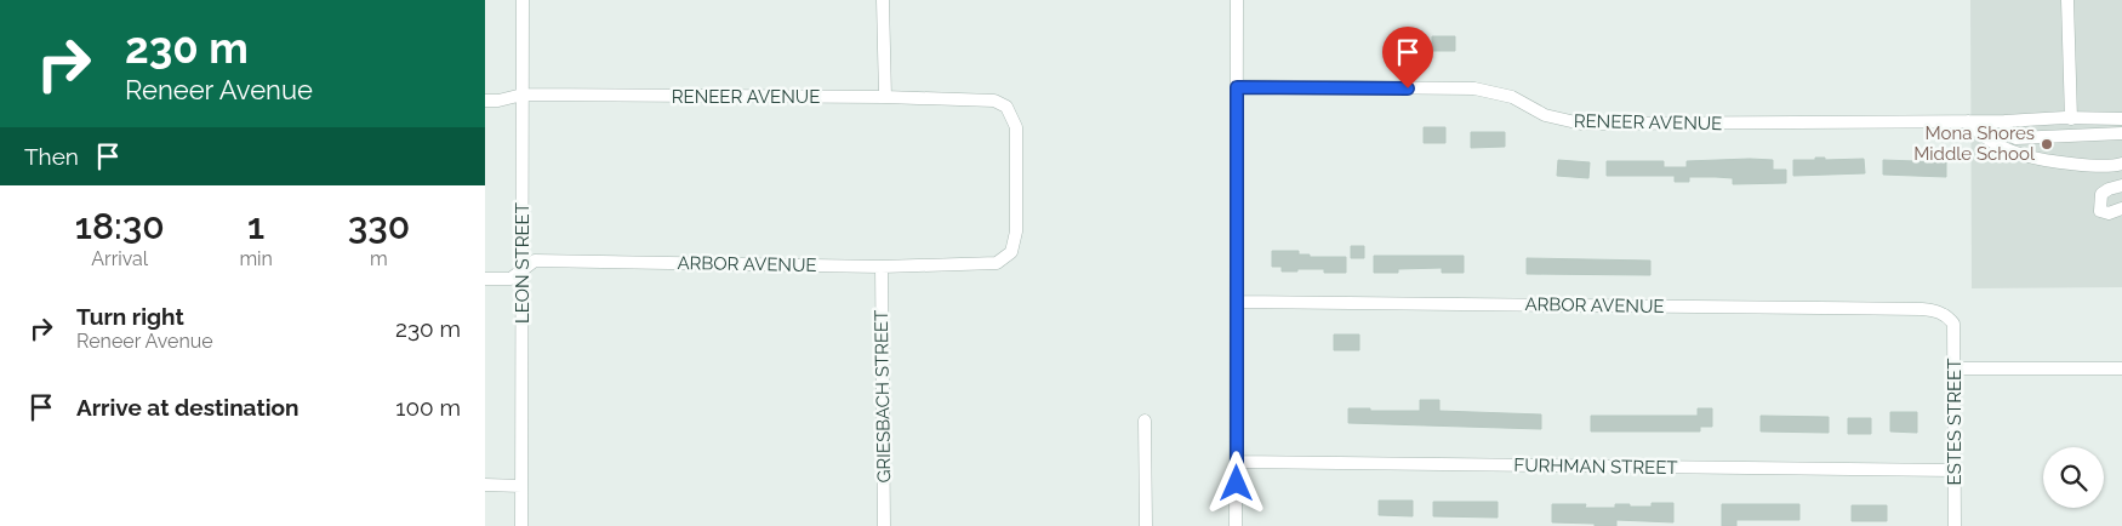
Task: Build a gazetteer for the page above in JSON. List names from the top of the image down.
{
  "streets": {
    "street": [
      "RENEER AVENUE",
      "LEON STREET",
      "ARBOR AVENUE",
      "GRIESBACH STREET",
      "ESTES STREET",
      "FURHMAN STREET"
    ]
  },
  "crossings": [
    ["RENEER AVENUE", "LEON STREET"],
    ["RENEER AVENUE", "ARBOR AVENUE"],
    ["LEON STREET", "ARBOR AVENUE"],
    ["ARBOR AVENUE", "GRIESBACH STREET"],
    ["ARBOR AVENUE", "ESTES STREET"],
    ["ESTES STREET", "FURHMAN STREET"]
  ],
  "places": ["Mona Shores Middle School"],
  "page": {
    "turn": ["230 m", "Reneer Avenue"],
    "then": "Then",
    "eta": [
      "18:30",
      "Arrival",
      "1",
      "min",
      "330",
      "m"
    ],
    "list": [
      {
        "name": "Turn right",
        "note": "Reneer Avenue",
        "value": "230 m"
      },
      {
        "name": "Arrive at destination",
        "value": "100 m"
      }
    ]
  }
}
